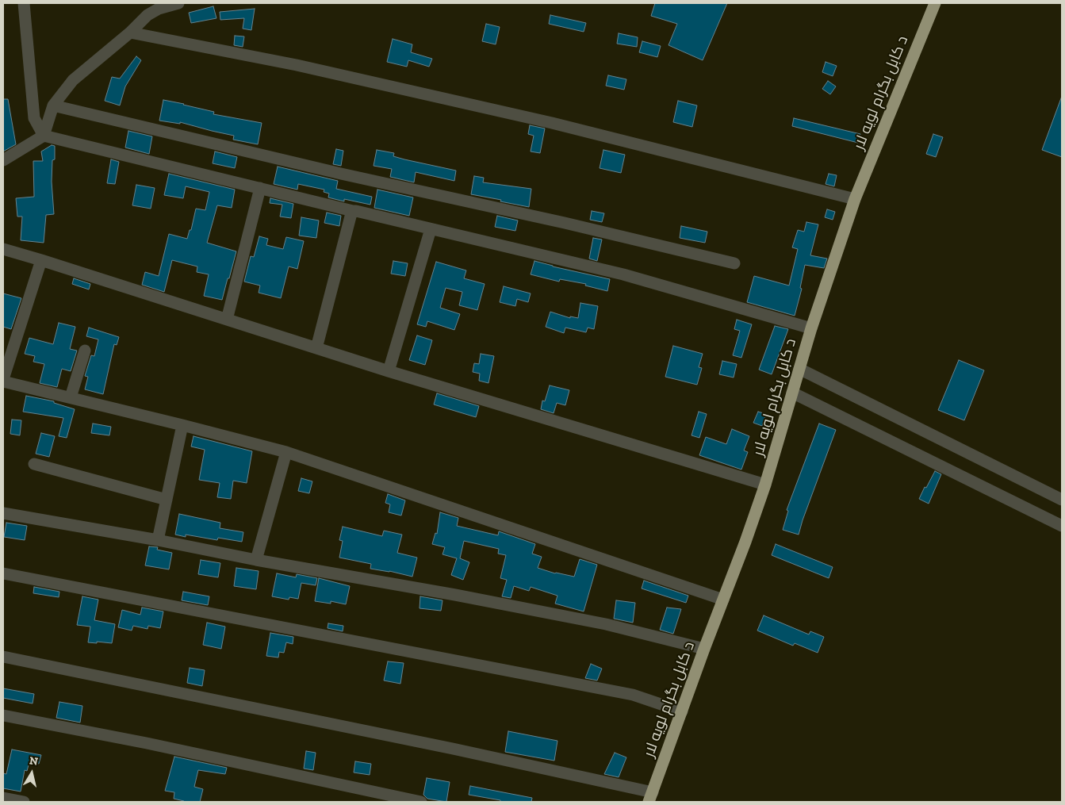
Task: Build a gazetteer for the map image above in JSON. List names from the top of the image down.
{
  "streets": {
    "highway": ["د کابل بگرام لویه لار"]
  },
  "north": "top"
}
